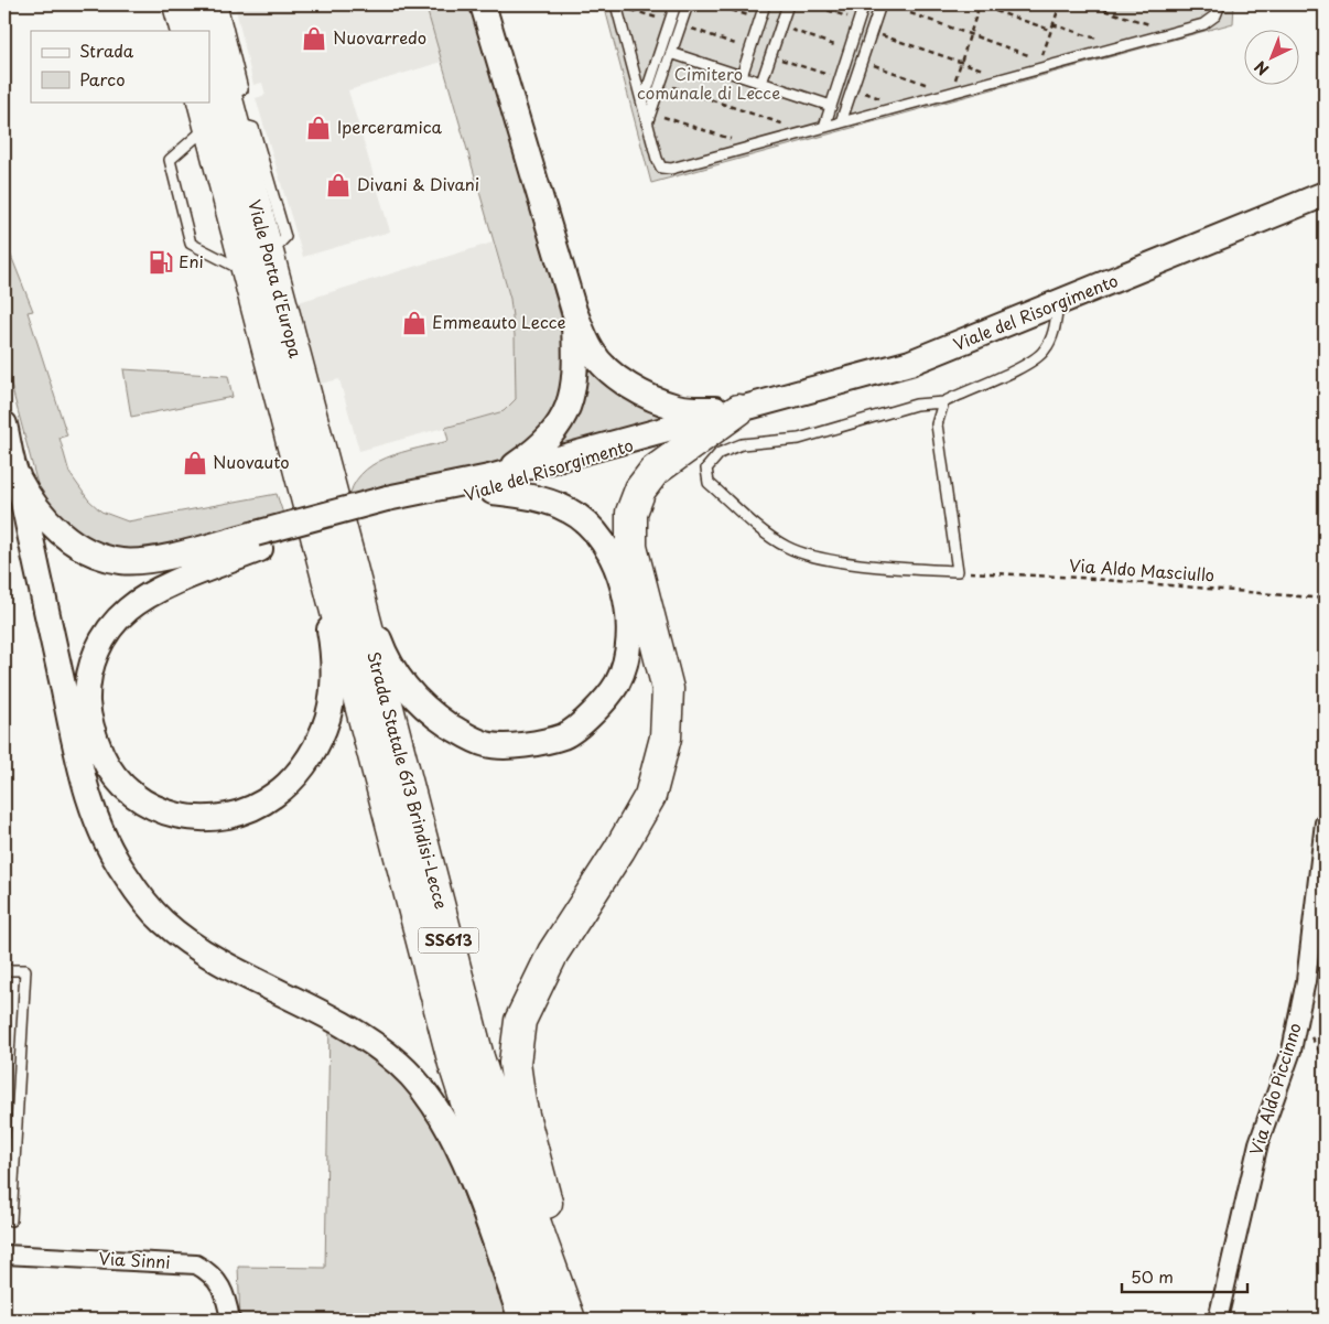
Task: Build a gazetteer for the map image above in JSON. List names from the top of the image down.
{
  "streets": {
    "highway": ["Viale Porta d'Europa", "Strada Statale 613 Brindisi-Lecce", "SS613"],
    "main road": ["Viale del Risorgimento"],
    "street": ["Via Aldo Piccinno", "Via Sinni"],
    "path": ["Via Aldo Masciullo"]
  },
  "crossings": [
    ["Viale Porta d'Europa", "Strada Statale 613 Brindisi-Lecce"]
  ],
  "parks": ["Cimitero comunale di Lecce"],
  "places": {
    "shop": [
      "Nuovarredo",
      "Iperceramica",
      "Divani & Divani",
      "Emmeauto Lecce",
      "Nuovauto"
    ],
    "fuel station": ["Eni"]
  },
  "legend": ["Strada", "Parco"],
  "scale_bar": "50 m",
  "north": "bottom left"
}
